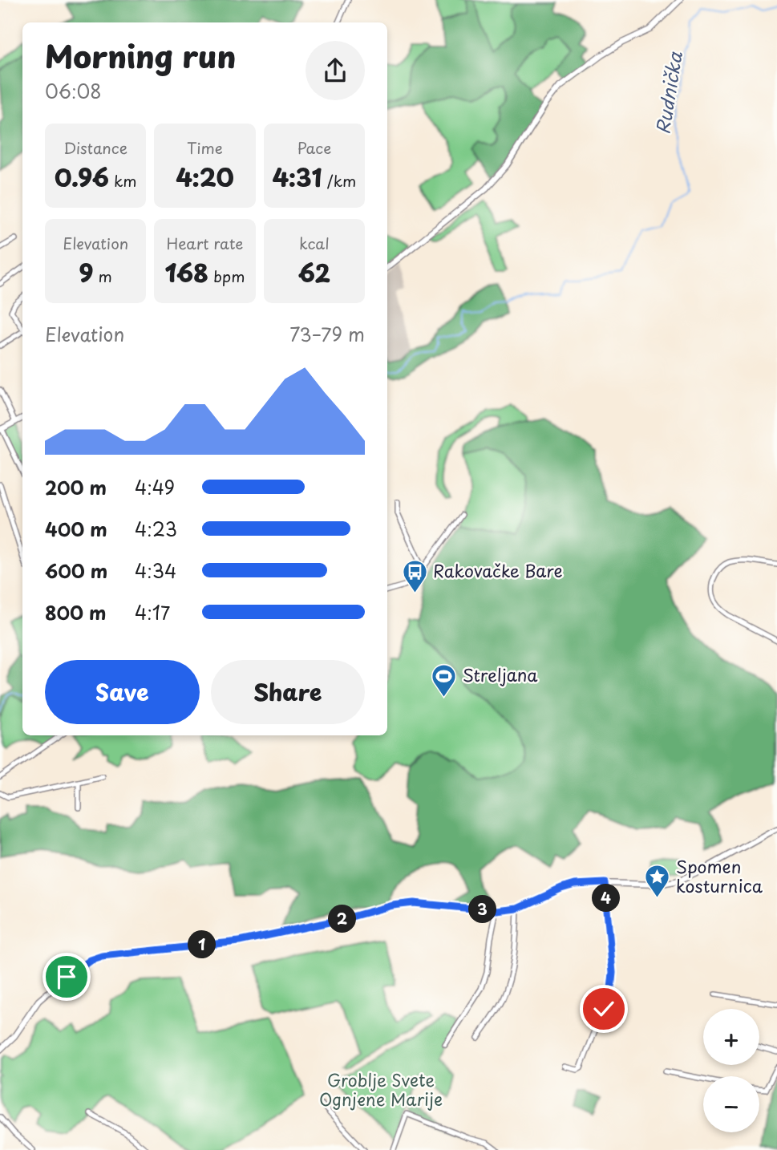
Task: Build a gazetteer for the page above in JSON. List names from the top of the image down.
{
  "water": ["Rudnička"],
  "parks": ["Groblje Svete Ognjene Marije"],
  "places": {
    "bus stop": ["Rakovačke Bare"],
    "sports": ["Streljana"],
    "place": ["Spomen kosturnica"]
  },
  "page": {
    "heading": ["Morning run", "06:08"],
    "stats": [
      ["Distance", "0.96 km"],
      ["Time", "4:20"],
      ["Pace", "4:31 /km"],
      ["Elevation", "9 m"],
      ["Heart rate", "168 bpm"],
      ["kcal", "62"]
    ],
    "chart": ["Elevation", "73–79 m"],
    "list": [
      {
        "name": "200 m",
        "note": "4:49"
      },
      {
        "name": "400 m",
        "note": "4:23"
      },
      {
        "name": "600 m",
        "note": "4:34"
      },
      {
        "name": "800 m",
        "note": "4:17"
      }
    ],
    "buttons": ["Save", "Share"],
    "pins": [
      "4",
      "3",
      "2",
      "1"
    ],
    "map_buttons": ["+", "−"]
  }
}
